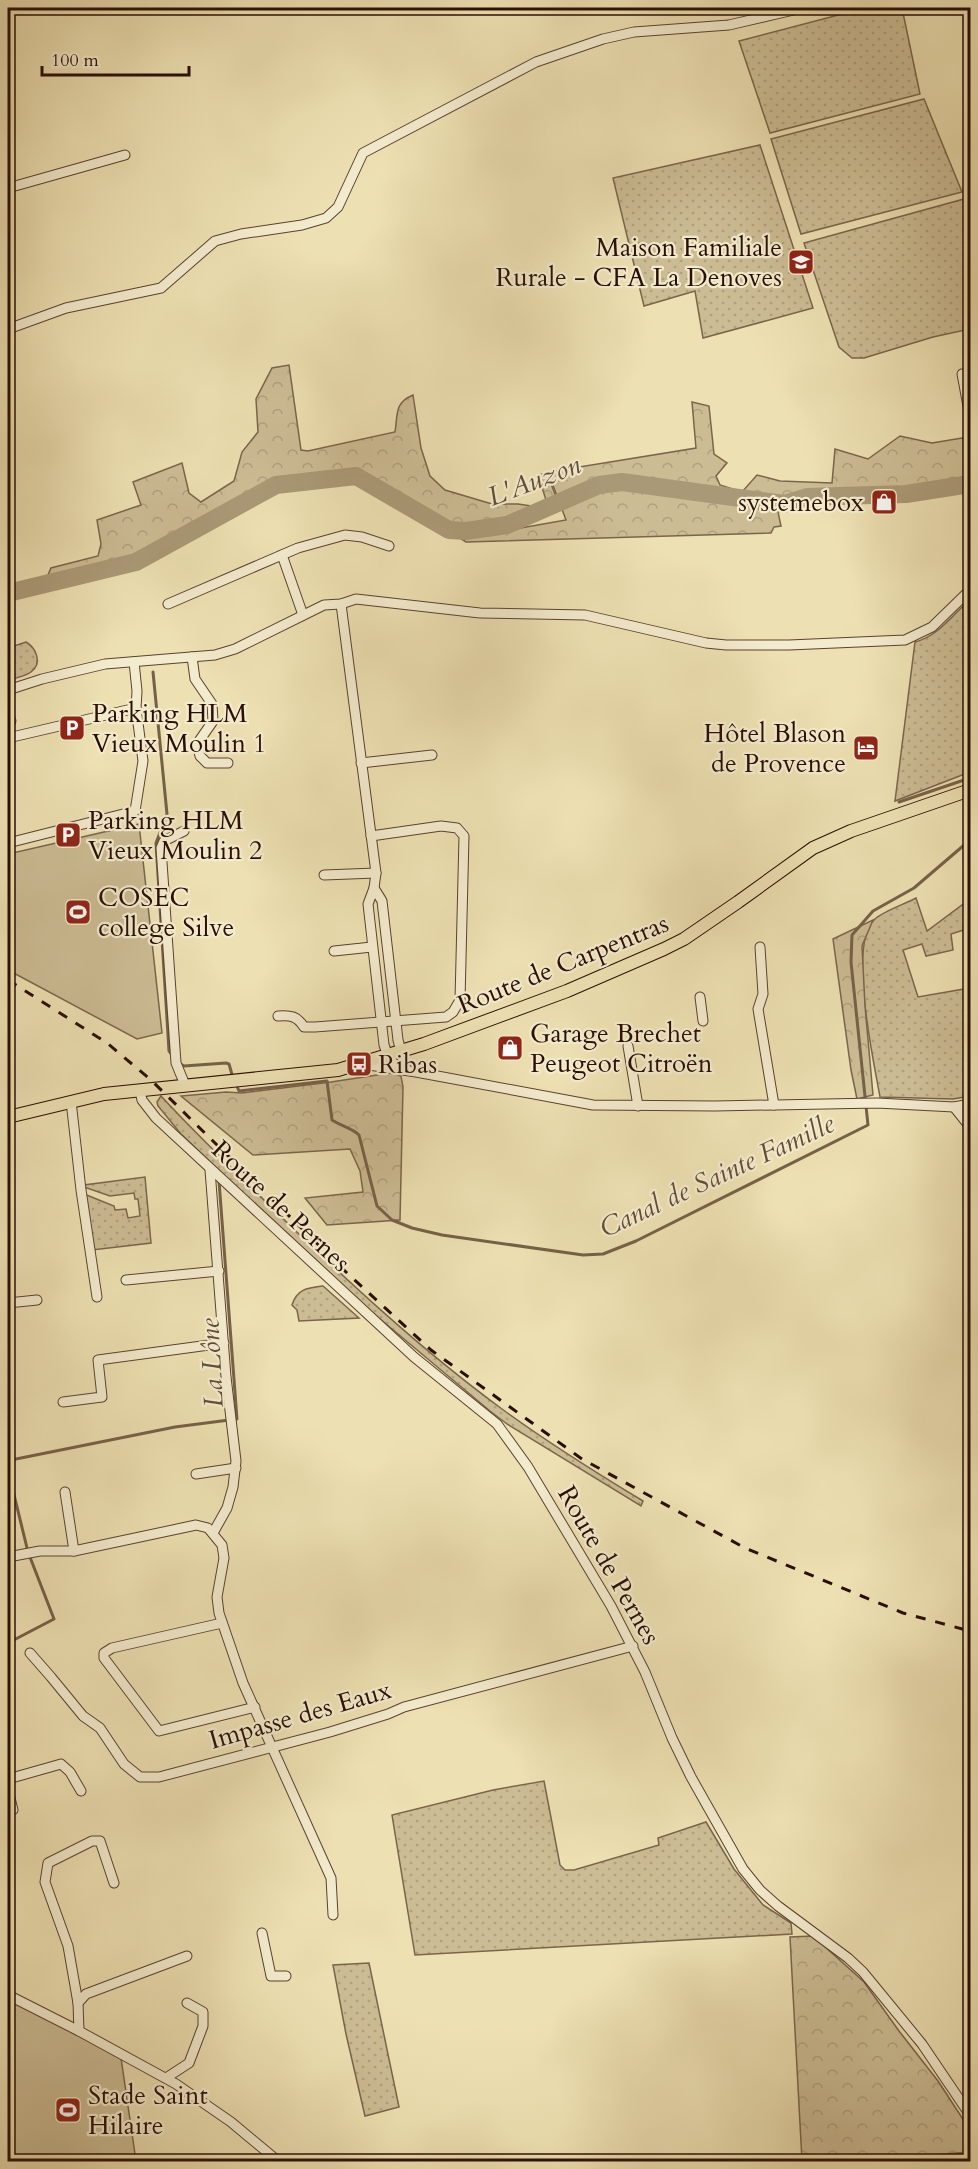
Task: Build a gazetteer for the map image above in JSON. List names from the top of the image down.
{
  "streets": {
    "main road": ["Route de Carpentras"],
    "street": ["Route de Pernes", "Impasse des Eaux"]
  },
  "crossings": [
    ["Route de Carpentras", "Route de Pernes"],
    ["Route de Pernes", "Impasse des Eaux"]
  ],
  "water": ["L'Auzon", "Canal de Sainte Famille", "La Lône"],
  "places": {
    "school or university": ["Maison Familiale Rurale - CFA La Denoves"],
    "shop": ["systemebox", "Garage Brechet Peugeot Citroën"],
    "parking": ["Parking HLM Vieux Moulin 1", "Parking HLM Vieux Moulin 2"],
    "hotel": ["Hôtel Blason de Provence"],
    "sports": ["COSEC college Silve", "Stade Saint Hilaire"],
    "bus stop": ["Ribas"]
  },
  "scale_bar": "100 m"
}
